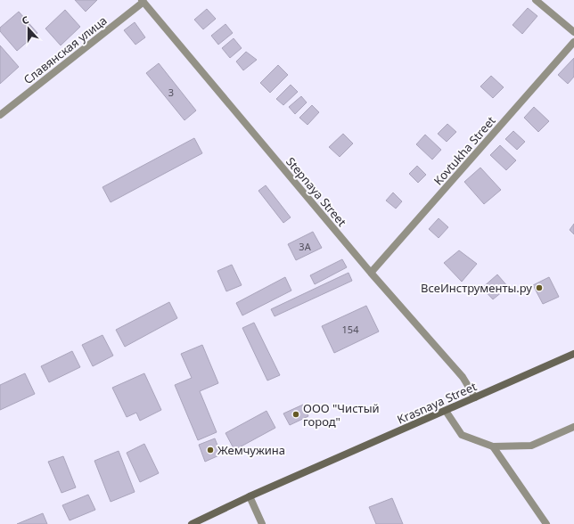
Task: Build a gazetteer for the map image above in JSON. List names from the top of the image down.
{
  "streets": {
    "main road": ["Krasnaya Street"],
    "street": ["Славянская улица", "Kovtukha Street", "Stepnaya Street"]
  },
  "crossings": [
    ["Славянская улица", "Stepnaya Street"],
    ["Kovtukha Street", "Stepnaya Street"],
    ["Stepnaya Street", "Krasnaya Street"]
  ],
  "places": ["ВсеИнструменты.ру", "ООО \"Чистый город\"", "Жемчужина"],
  "house_numbers": ["3", "3А", "154"],
  "north": "top"
}
